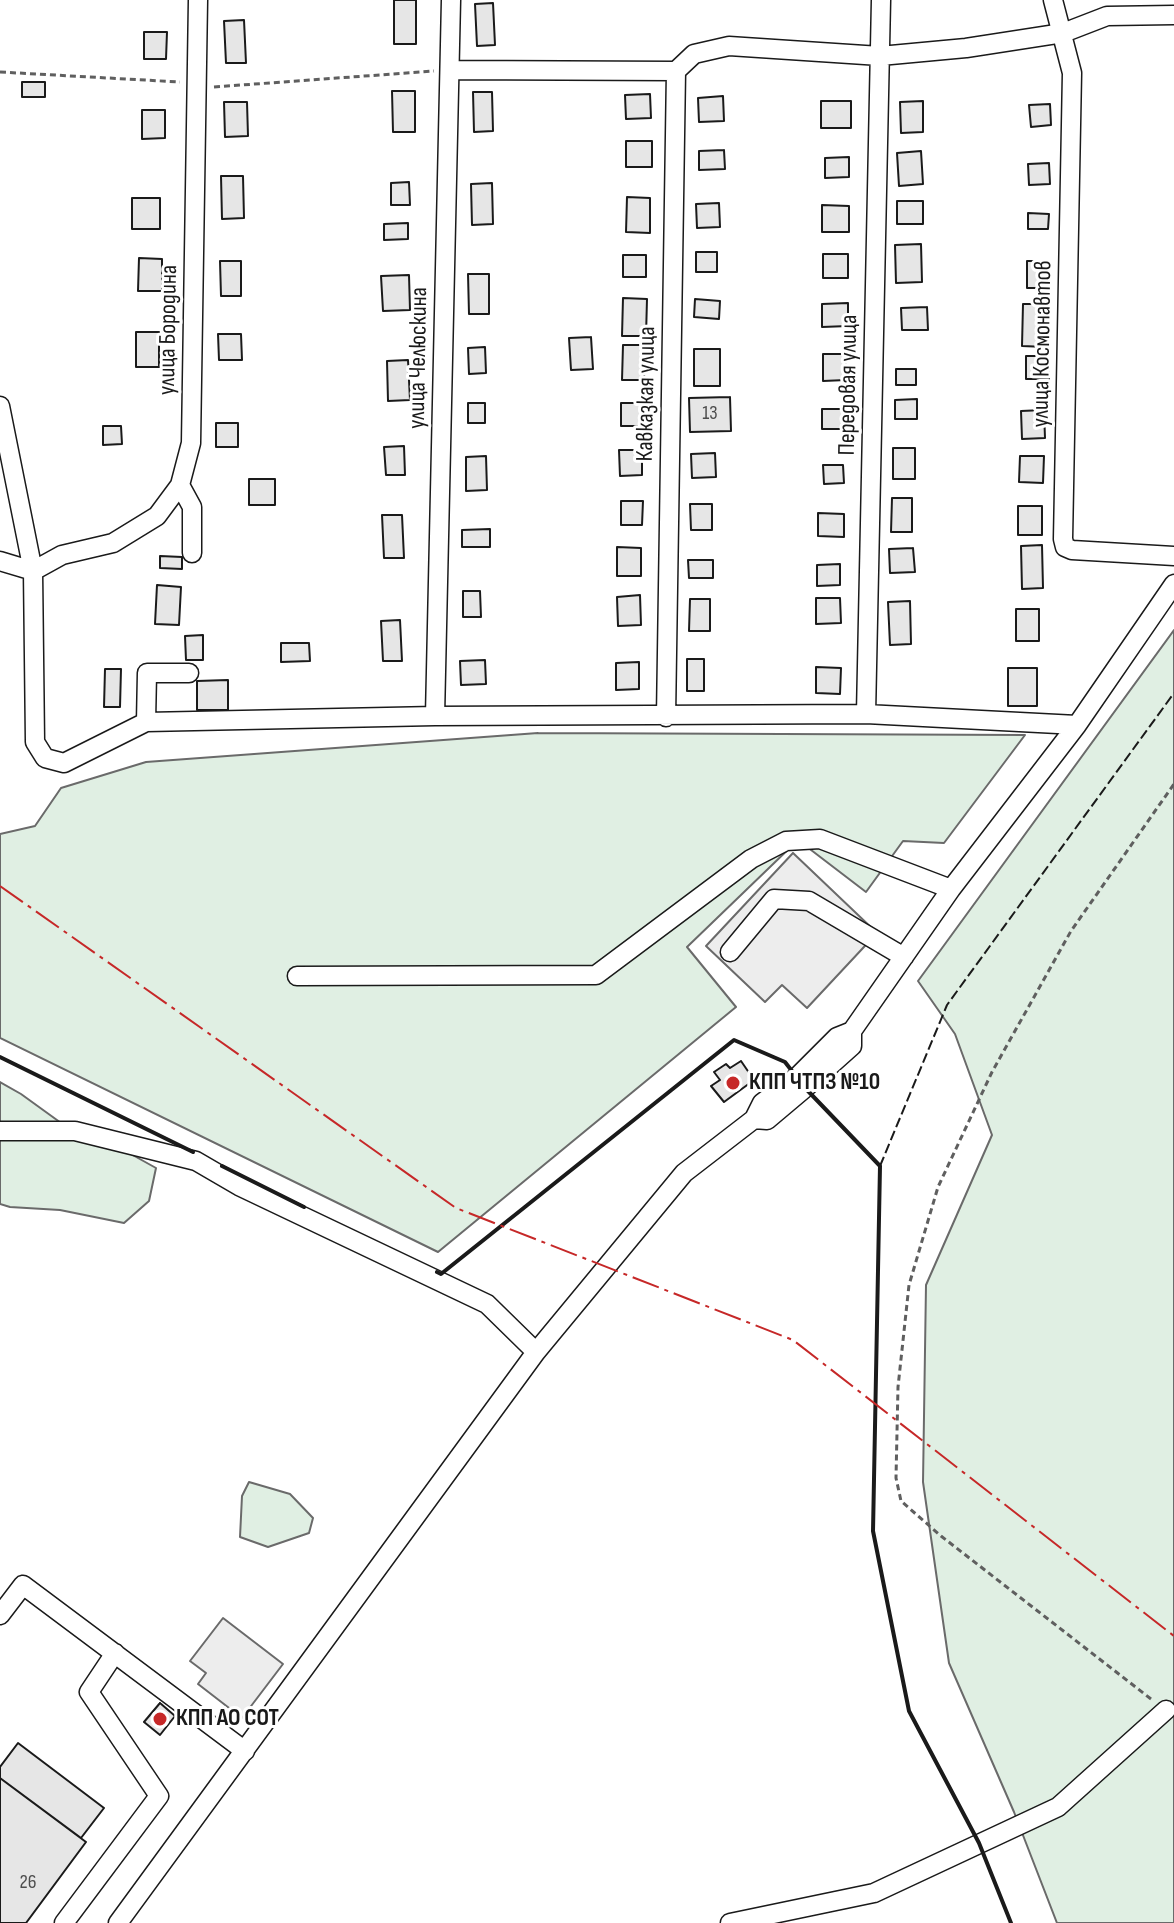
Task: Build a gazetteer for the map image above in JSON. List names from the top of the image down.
{
  "streets": {
    "street": [
      "улица Бородина",
      "улица Космонавтов",
      "улица Челюскина",
      "Передовая улица",
      "Кавказкая улица"
    ]
  },
  "places": ["КПП ЧТПЗ №10", "КПП АО СОТ"],
  "house_numbers": ["13", "26"]
}
